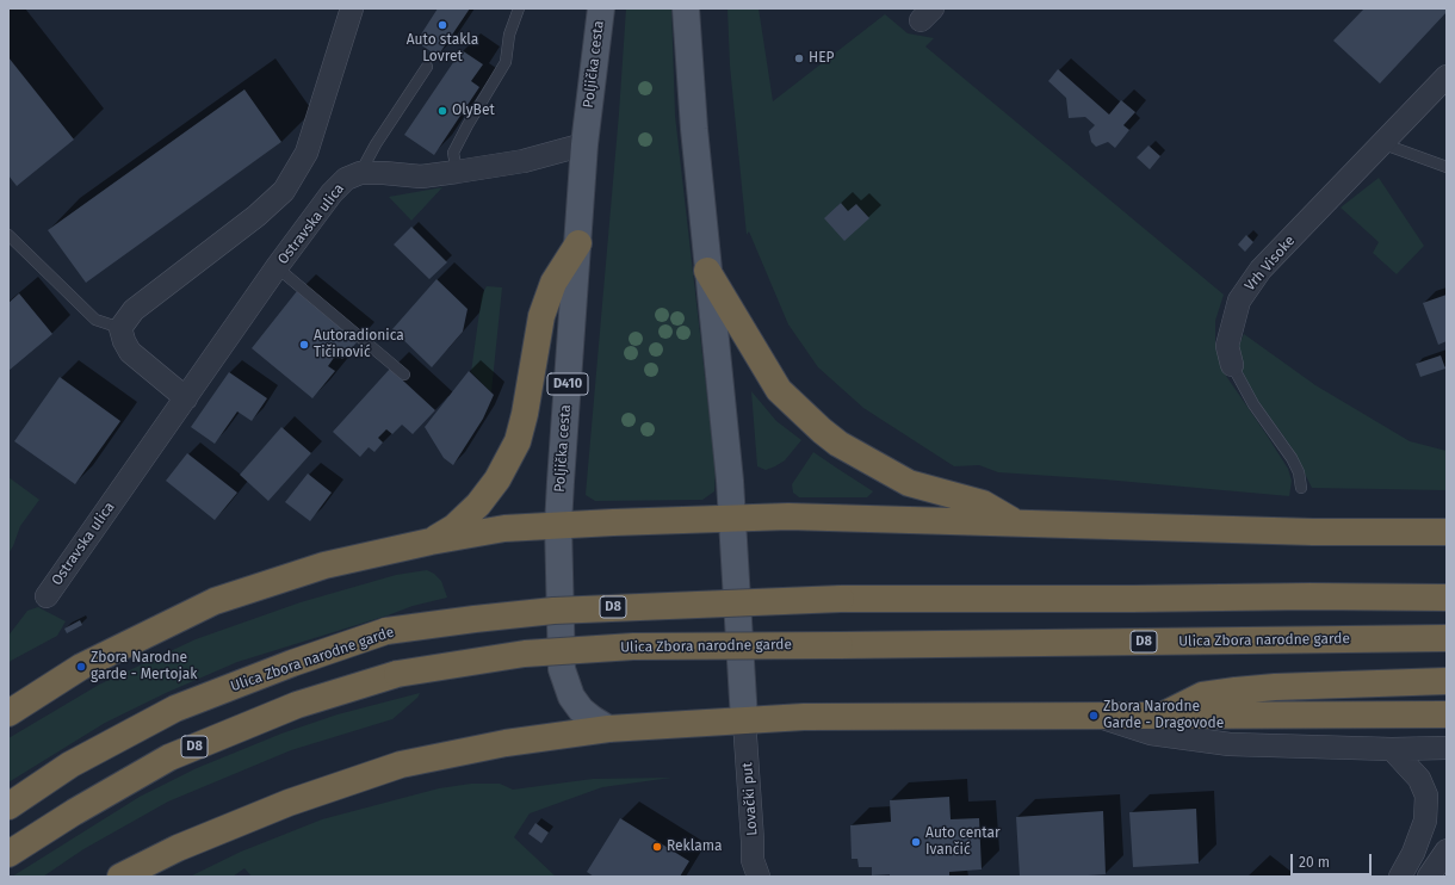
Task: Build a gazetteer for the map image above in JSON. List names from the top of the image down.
{
  "streets": {
    "highway": ["D8", "Ulica Zbora narodne garde"],
    "main road": ["Poljička cesta", "D410"],
    "street": ["Ostravska ulica", "Vrh Visoke", "Lovački put"]
  },
  "places": [
    "Auto stakla Lovret",
    "HEP",
    "OlyBet",
    "Autoradionica Tičinović",
    "Zbora Narodne garde - Mertojak",
    "Zbora Narodne Garde - Dragovode",
    "Auto centar Ivančić",
    "Reklama"
  ],
  "scale_bar": "20 m"
}
